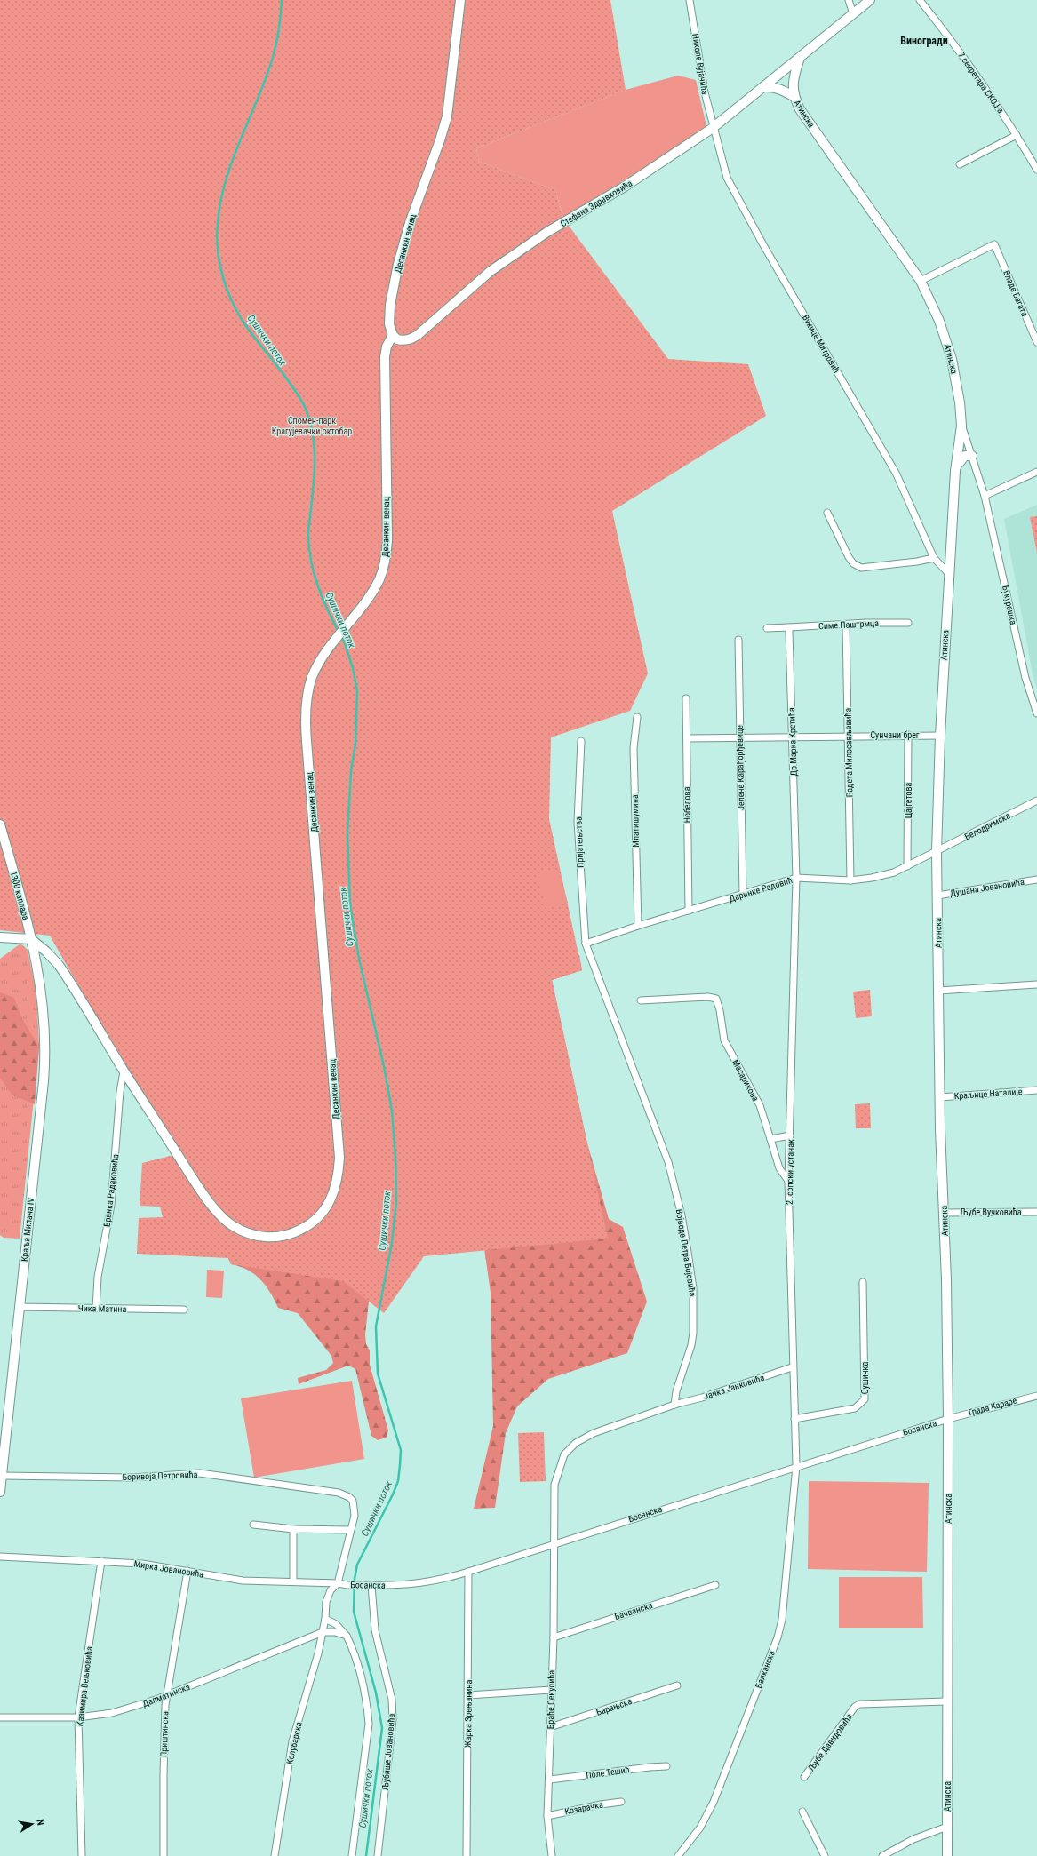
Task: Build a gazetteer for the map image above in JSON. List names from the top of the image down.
{
  "streets": {
    "street": [
      "Николе Вујачића",
      "7 секретара СКОЈ-а",
      "Атинска",
      "Стефана Здравковића",
      "Десанкин венац",
      "Владе Багата",
      "Вукице Митровић",
      "Букурешка",
      "Симе Паштрмца",
      "Сунчани брег",
      "Др Марка Крстића",
      "Радета Милосављевића",
      "Јелене Карађорђевице",
      "Цајгетова",
      "Нобелова",
      "Млатишумина",
      "Белодримска",
      "Пријатељства",
      "Душана Јовановића",
      "Даринке Радовић",
      "1300 каплара",
      "Масарикова",
      "Краљице Наталије",
      "2. српски устанак",
      "Бранка Радаковића",
      "Љубе Вучковића",
      "Краља Милана IV",
      "Војводе Петра Бојовића",
      "Чика Матина",
      "Сушичка",
      "Јанка Јанковића",
      "Града Караре",
      "Босанска",
      "Боривоја Петровића",
      "Мирка Јовановића",
      "Бачванска",
      "Балканска",
      "Казимира Вељковића",
      "Далматинска",
      "Браће Секулића",
      "Барањска",
      "Жарка Зрењанина",
      "Приштинска",
      "Љубе Давидовића",
      "Колубарска",
      "Љубише Јовановића",
      "Поле Тешић",
      "Козарачка"
    ]
  },
  "crossings": [
    ["Николе Вујачића", "Стефана Здравковића"],
    ["Николе Вујачића", "Вукице Митровић"],
    ["Атинска", "Стефана Здравковића"],
    ["Атинска", "Владе Багата"],
    ["Атинска", "Вукице Митровић"],
    ["Атинска", "Букурешка"],
    ["Атинска", "Сунчани брег"],
    ["Атинска", "Белодримска"],
    ["Атинска", "Душана Јовановића"],
    ["Атинска", "Даринке Радовић"],
    ["Атинска", "Краљице Наталије"],
    ["Атинска", "Љубе Вучковића"],
    ["Атинска", "Града Караре"],
    ["Атинска", "Босанска"],
    ["Атинска", "Љубе Давидовића"],
    ["Стефана Здравковића", "Десанкин венац"],
    ["Стефана Здравковића", "Вукице Митровић"],
    ["Десанкин венац", "1300 каплара"],
    ["Десанкин венац", "Бранка Радаковића"],
    ["Симе Паштрмца", "Др Марка Крстића"],
    ["Симе Паштрмца", "Радета Милосављевића"],
    ["Сунчани брег", "Др Марка Крстића"],
    ["Сунчани брег", "Радета Милосављевића"],
    ["Сунчани брег", "Јелене Карађорђевице"],
    ["Сунчани брег", "Цајгетова"],
    ["Сунчани брег", "Нобелова"],
    ["Др Марка Крстића", "Даринке Радовић"],
    ["Др Марка Крстића", "2. српски устанак"],
    ["Радета Милосављевића", "Даринке Радовић"],
    ["Јелене Карађорђевице", "Даринке Радовић"],
    ["Цајгетова", "Даринке Радовић"],
    ["Нобелова", "Даринке Радовић"],
    ["Млатишумина", "Даринке Радовић"],
    ["Белодримска", "Даринке Радовић"],
    ["Пријатељства", "Даринке Радовић"],
    ["Пријатељства", "Војводе Петра Бојовића"],
    ["Даринке Радовић", "2. српски устанак"],
    ["Даринке Радовић", "Војводе Петра Бојовића"],
    ["1300 каплара", "Краља Милана IV"],
    ["Масарикова", "2. српски устанак"],
    ["2. српски устанак", "Сушичка"],
    ["2. српски устанак", "Јанка Јанковића"],
    ["2. српски устанак", "Босанска"],
    ["2. српски устанак", "Балканска"],
    ["Бранка Радаковића", "Чика Матина"],
    ["Краља Милана IV", "Чика Матина"],
    ["Краља Милана IV", "Боривоја Петровића"],
    ["Војводе Петра Бојовића", "Јанка Јанковића"],
    ["Града Караре", "Босанска"],
    ["Босанска", "Мирка Јовановића"],
    ["Босанска", "Балканска"],
    ["Босанска", "Браће Секулића"],
    ["Босанска", "Жарка Зрењанина"],
    ["Босанска", "Колубарска"],
    ["Босанска", "Љубише Јовановића"],
    ["Мирка Јовановића", "Казимира Вељковића"],
    ["Мирка Јовановића", "Приштинска"],
    ["Мирка Јовановића", "Колубарска"],
    ["Бачванска", "Браће Секулића"],
    ["Казимира Вељковића", "Далматинска"],
    ["Далматинска", "Приштинска"],
    ["Далматинска", "Колубарска"],
    ["Браће Секулића", "Барањска"],
    ["Браће Секулића", "Поле Тешић"],
    ["Браће Секулића", "Козарачка"]
  ],
  "districts": ["Виногради"],
  "water": ["Сушички поток"],
  "parks": ["Спомен-парк Крагујевачки октобар"],
  "north": "right"
}
